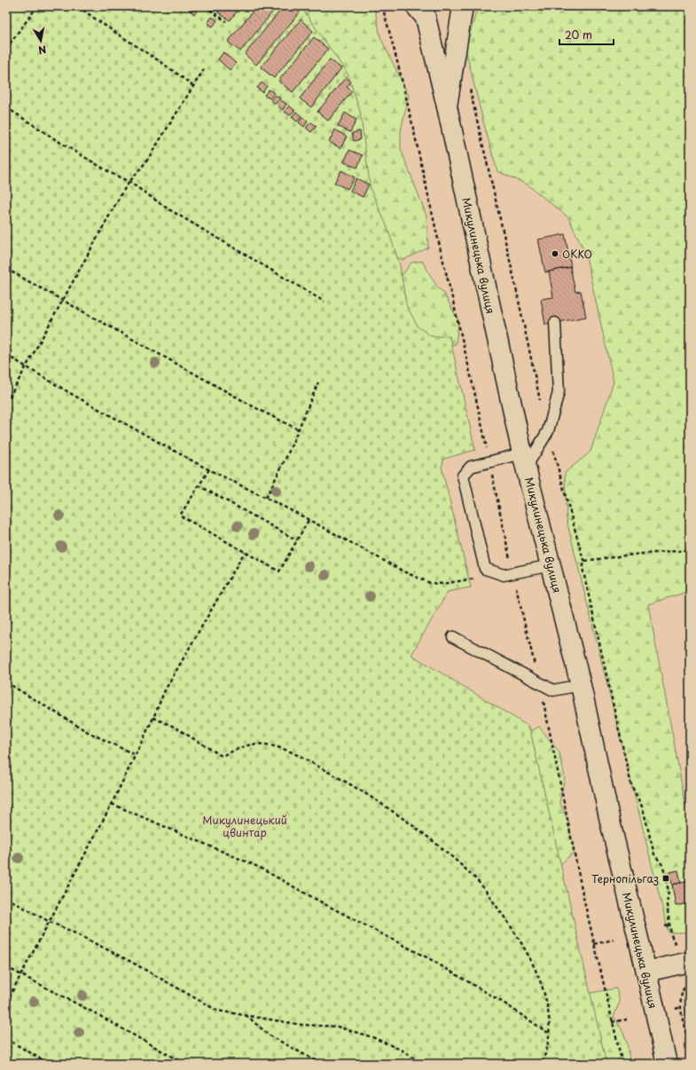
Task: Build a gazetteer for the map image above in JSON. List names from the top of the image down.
{
  "streets": {
    "main road": ["Микулинецька вулиця"]
  },
  "parks": ["Микулинецький цвинтар"],
  "places": {
    "other": ["ОККО"],
    "transit": ["Тернопільгаз"]
  },
  "scale_bar": "20 m",
  "north": "bottom"
}
